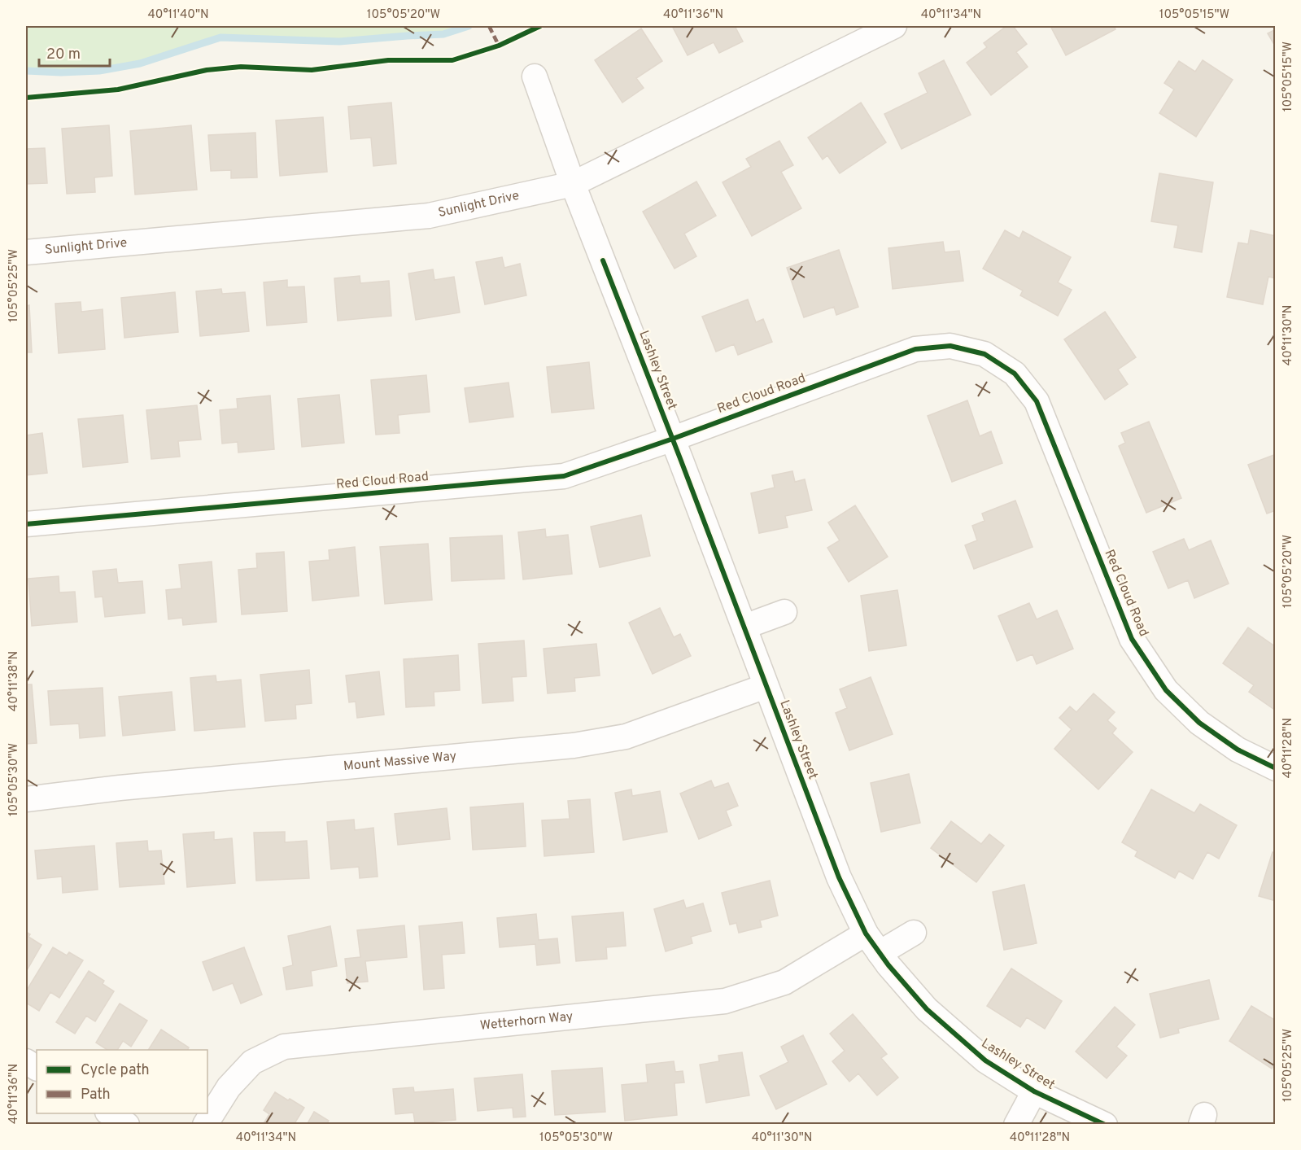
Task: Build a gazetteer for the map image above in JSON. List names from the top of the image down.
{
  "streets": {
    "street": [
      "Sunlight Drive",
      "Lashley Street",
      "Red Cloud Road",
      "Mount Massive Way",
      "Wetterhorn Way"
    ]
  },
  "crossings": [
    ["Sunlight Drive", "Lashley Street"],
    ["Lashley Street", "Red Cloud Road"],
    ["Lashley Street", "Mount Massive Way"],
    ["Lashley Street", "Wetterhorn Way"]
  ],
  "legend": ["Cycle path", "Path"],
  "scale_bar": "20 m",
  "coordinates": [
    "40°11'40\"N",
    "105°05'20\"W",
    "40°11'36\"N",
    "40°11'34\"N",
    "105°05'15\"W",
    "105°05'25\"W",
    "40°11'30\"N",
    "40°11'38\"N",
    "40°11'28\"N",
    "105°05'30\"W"
  ]
}
